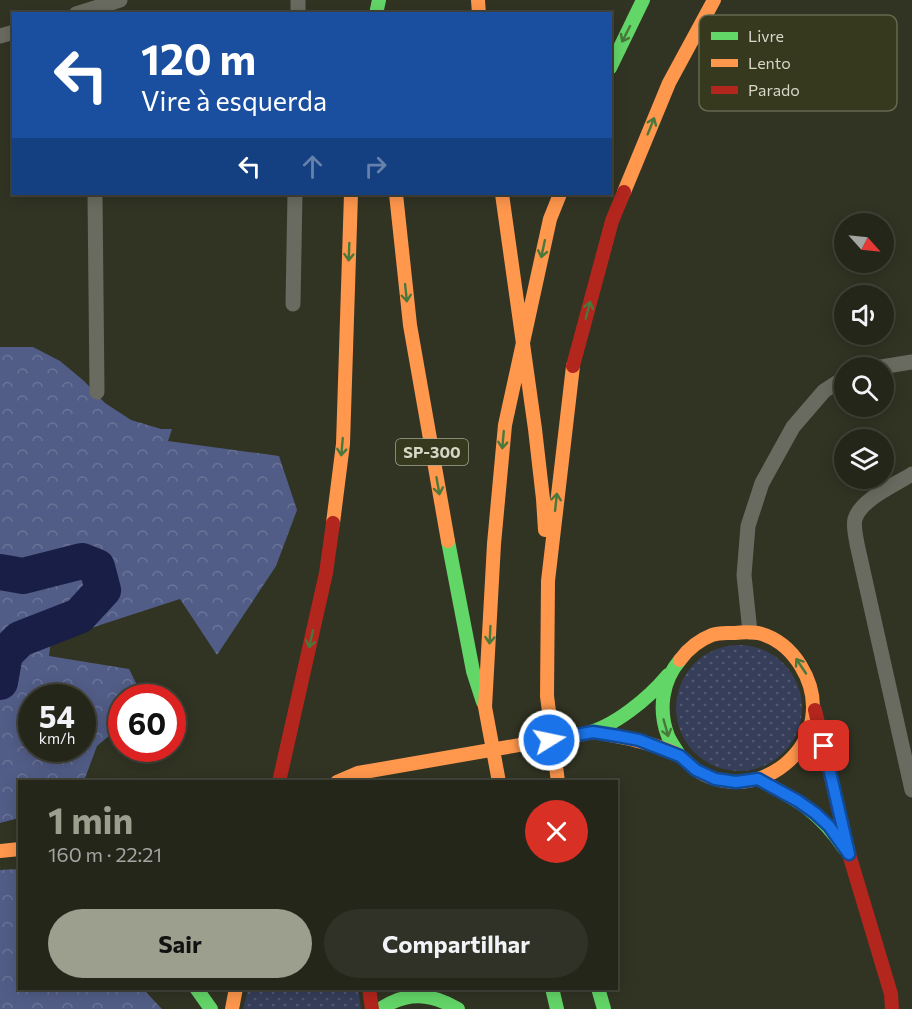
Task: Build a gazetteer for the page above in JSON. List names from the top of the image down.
{
  "streets": {
    "main road": ["SP-300"]
  },
  "legend": ["Livre", "Lento", "Parado"],
  "north": "bottom right",
  "page": {
    "turn": ["120 m", "Vire à esquerda"],
    "speed": "54 km/h",
    "limit": "60",
    "heading": ["1 min", "160 m · 22:21"],
    "buttons": ["Sair", "Compartilhar"]
  }
}
